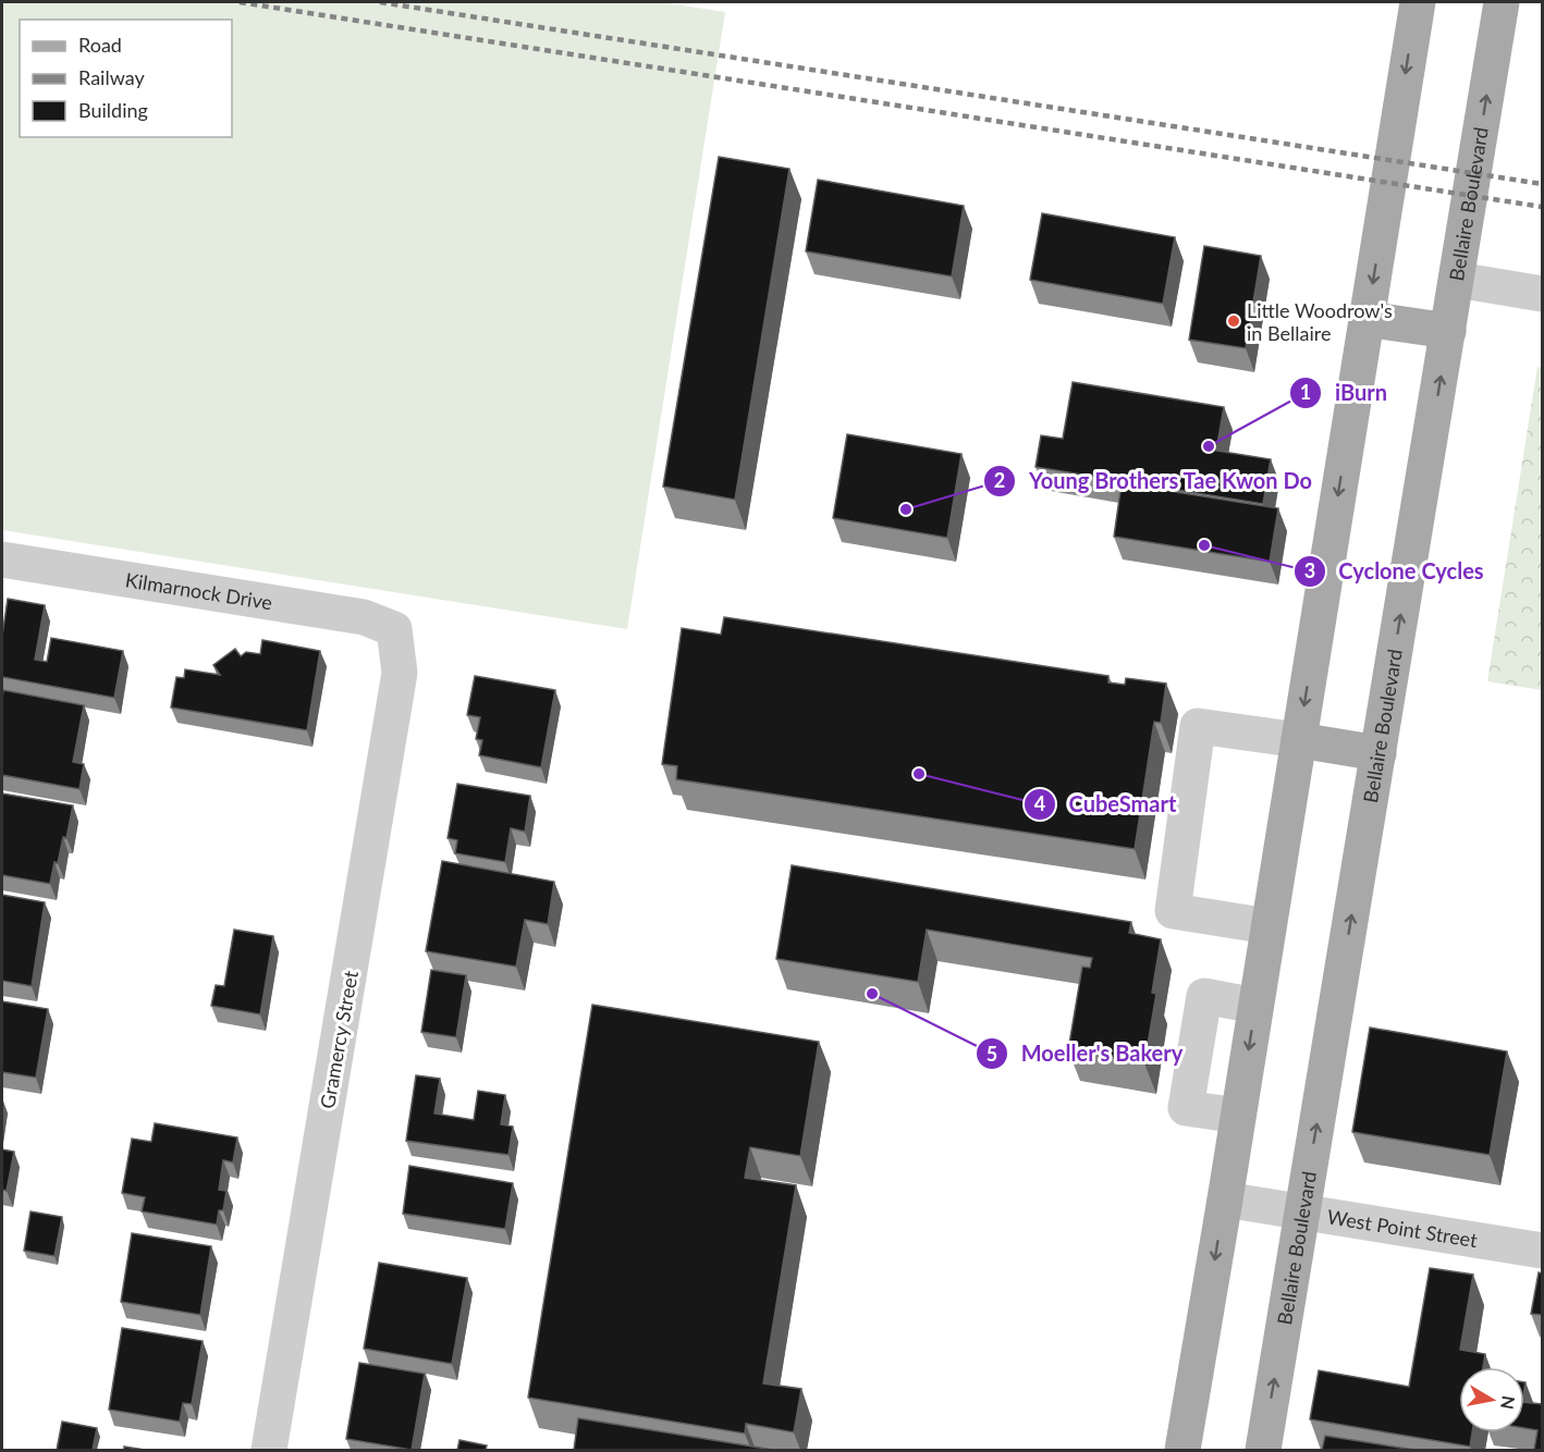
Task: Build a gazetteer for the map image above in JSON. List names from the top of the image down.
{
  "streets": {
    "main road": ["Bellaire Boulevard"],
    "street": ["Kilmarnock Drive", "Gramercy Street", "West Point Street"]
  },
  "crossings": [
    ["Bellaire Boulevard", "West Point Street"],
    ["Kilmarnock Drive", "Gramercy Street"]
  ],
  "places": [
    "Little Woodrow's in Bellaire",
    "iBurn",
    "Young Brothers Tae Kwon Do",
    "Cyclone Cycles",
    "CubeSmart",
    "Moeller's Bakery"
  ],
  "legend": ["Road", "Railway", "Building"],
  "north": "right"
}
